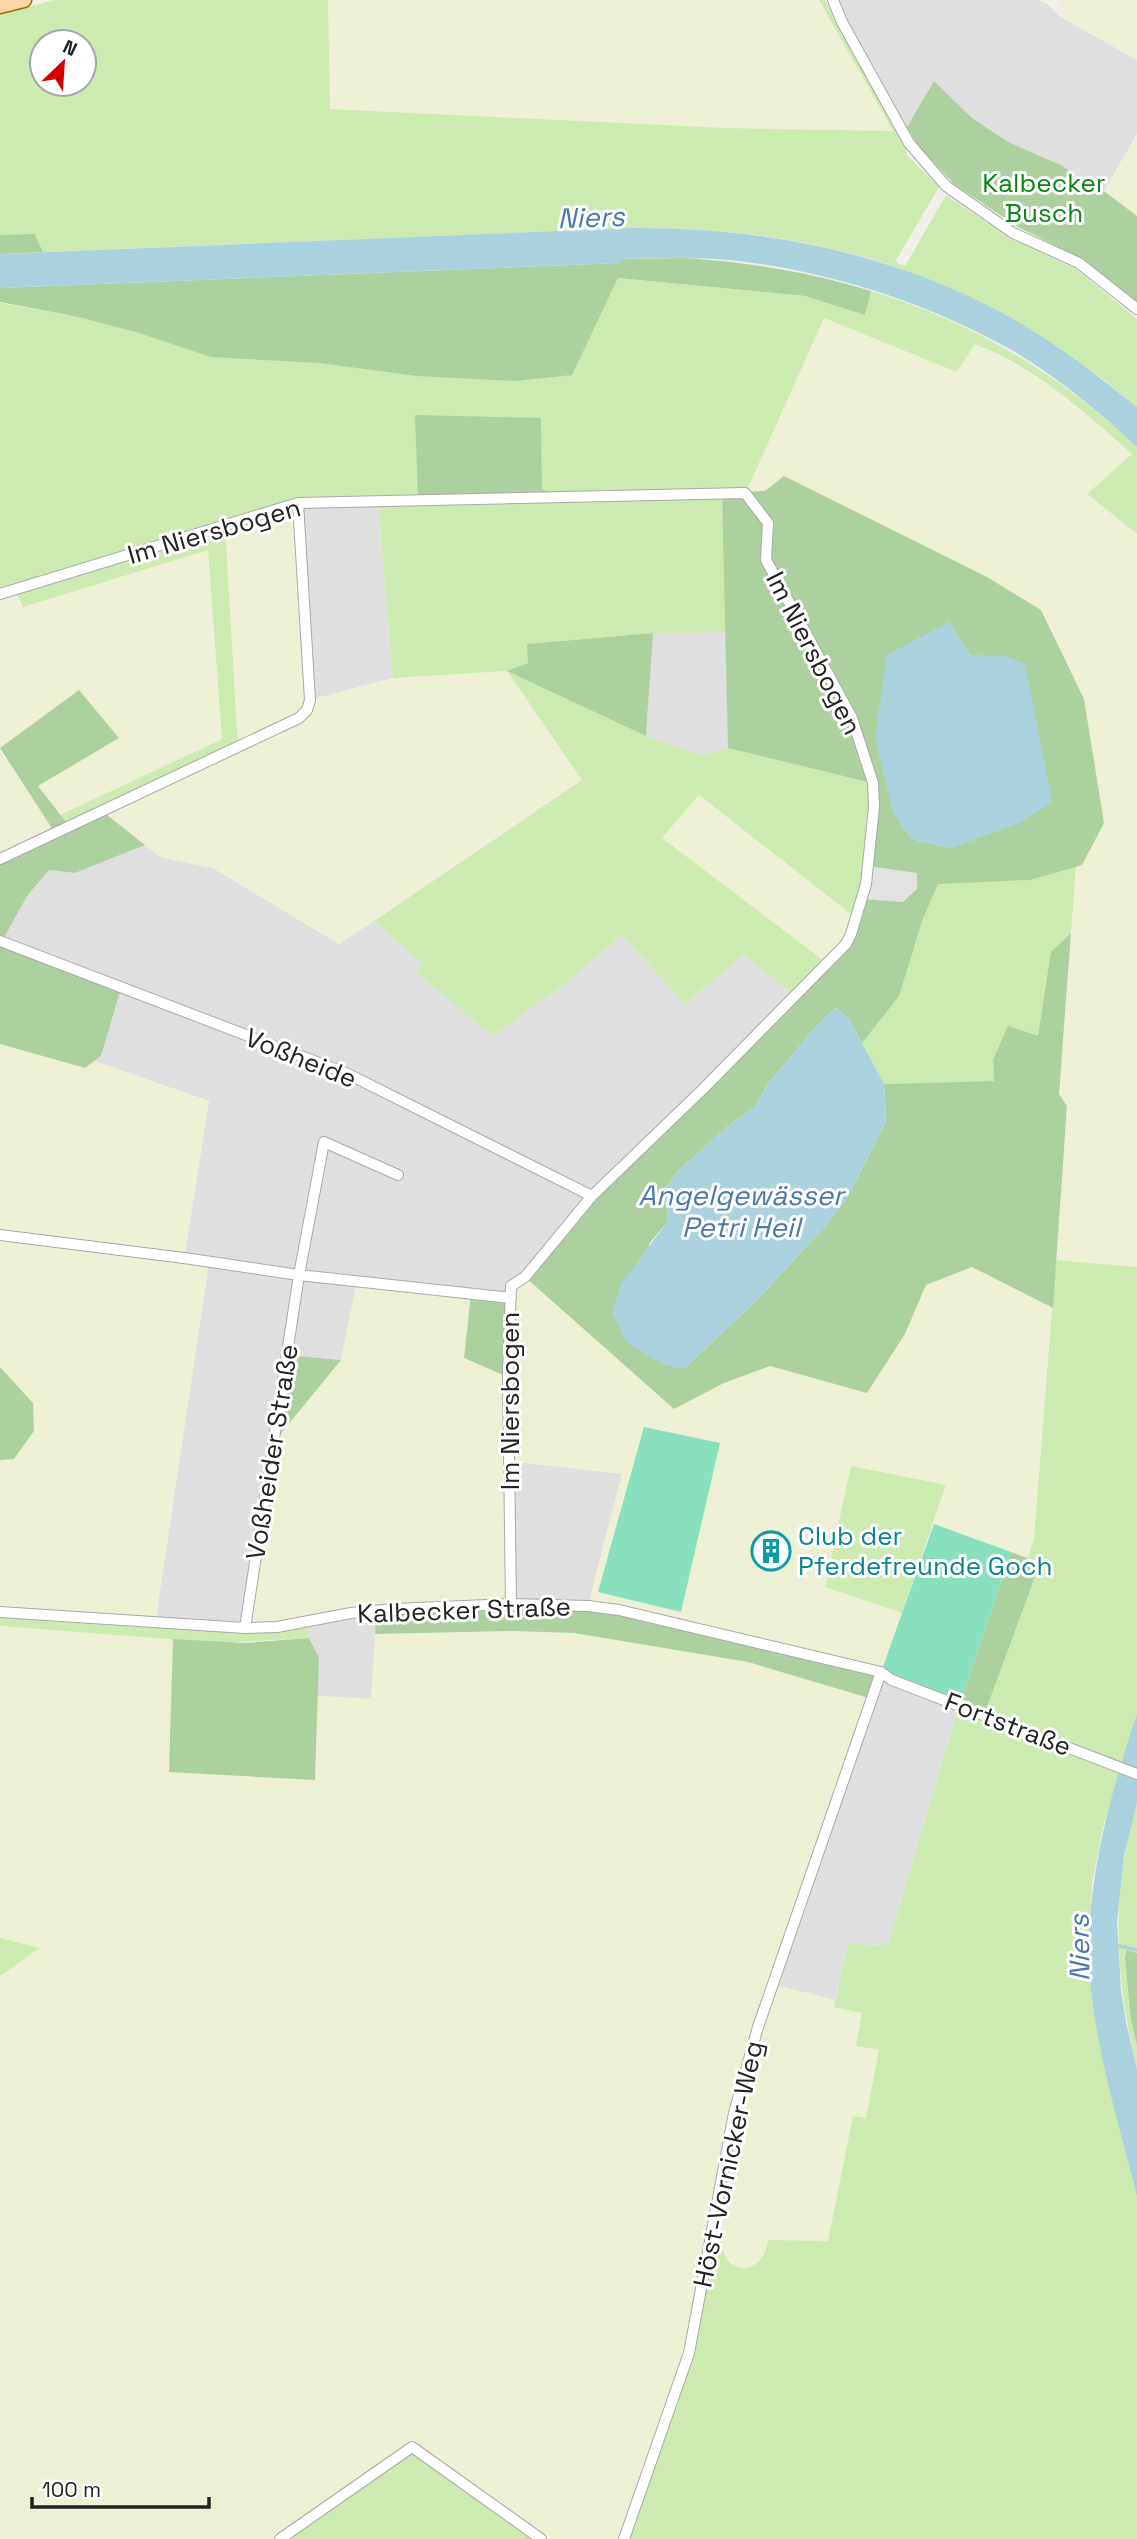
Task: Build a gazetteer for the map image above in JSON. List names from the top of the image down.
{
  "streets": {
    "street": [
      "Im Niersbogen",
      "Voßheide",
      "Voßheider Straße",
      "Kalbecker Straße",
      "Fortstraße",
      "Höst-Vornicker-Weg"
    ]
  },
  "crossings": [
    ["Im Niersbogen", "Voßheide"],
    ["Im Niersbogen", "Kalbecker Straße"],
    ["Voßheider Straße", "Kalbecker Straße"],
    ["Kalbecker Straße", "Fortstraße"],
    ["Kalbecker Straße", "Höst-Vornicker-Weg"],
    ["Fortstraße", "Höst-Vornicker-Weg"]
  ],
  "water": ["Niers", "Angelgewässer Petri Heil"],
  "parks": ["Kalbecker Busch"],
  "places": {
    "building": ["Club der Pferdefreunde Goch"]
  },
  "scale_bar": "100 m",
  "north": "top right"
}
